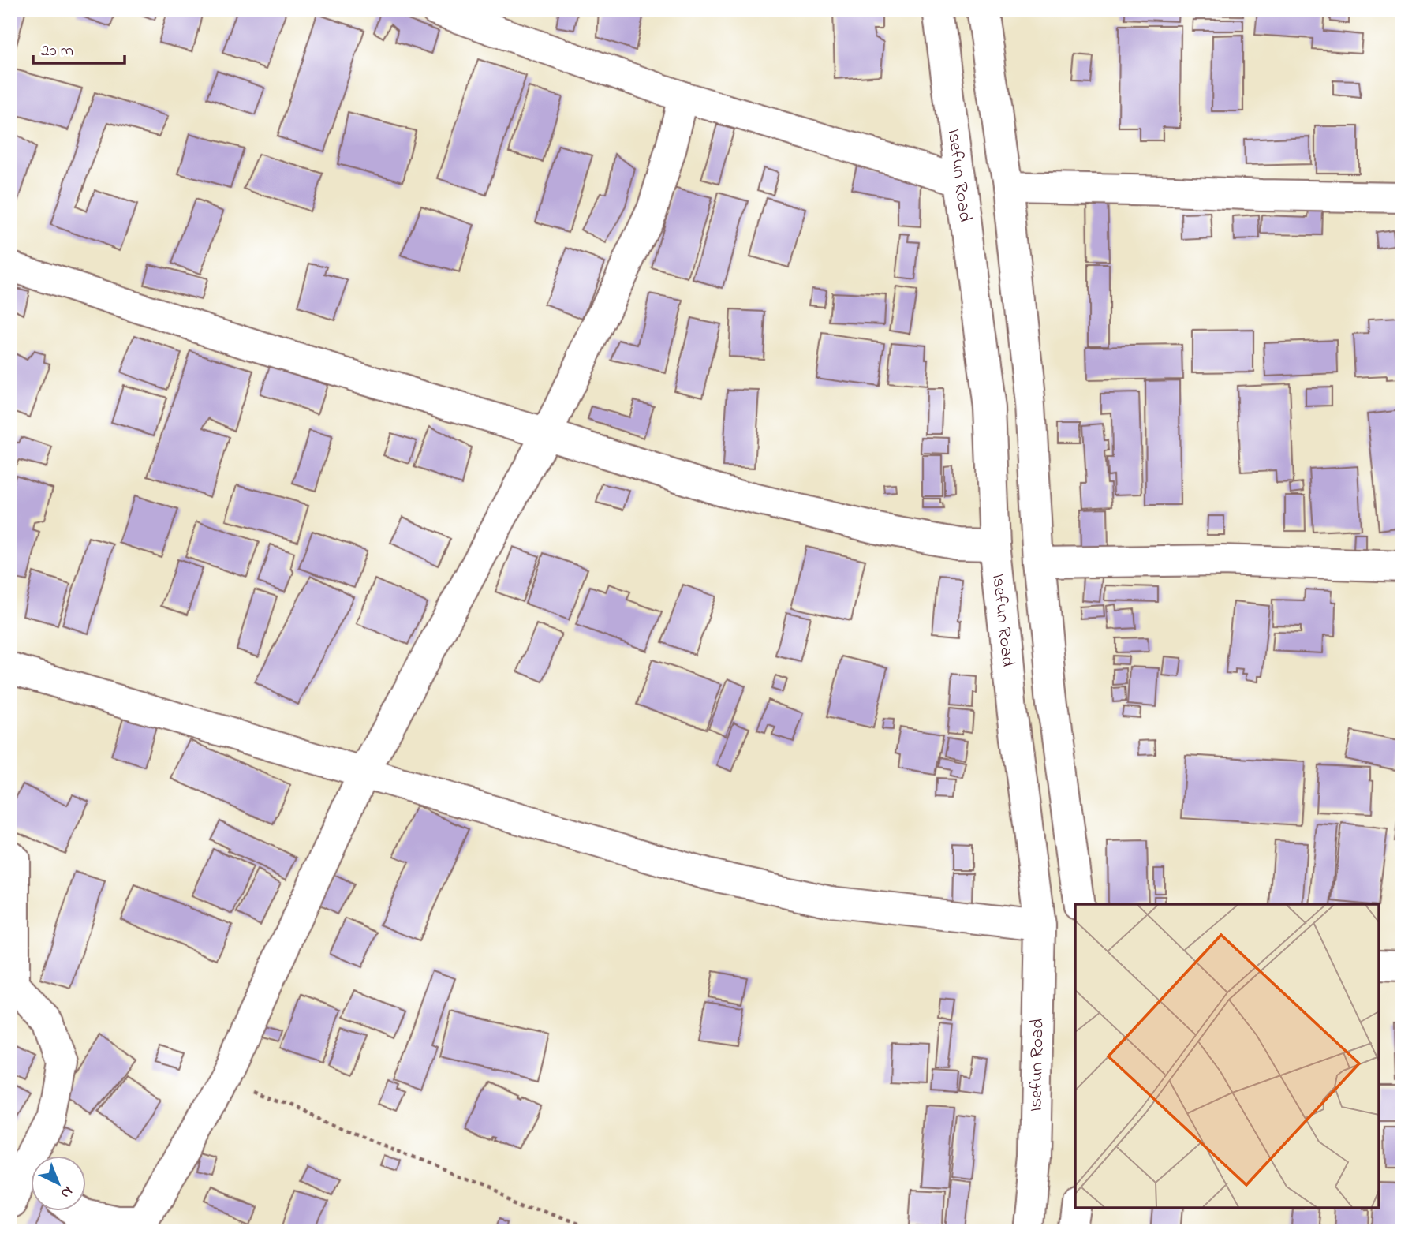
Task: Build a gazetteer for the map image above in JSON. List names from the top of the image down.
{
  "streets": {
    "street": ["Isefun Road"]
  },
  "scale_bar": "20 m",
  "north": "bottom right"
}
